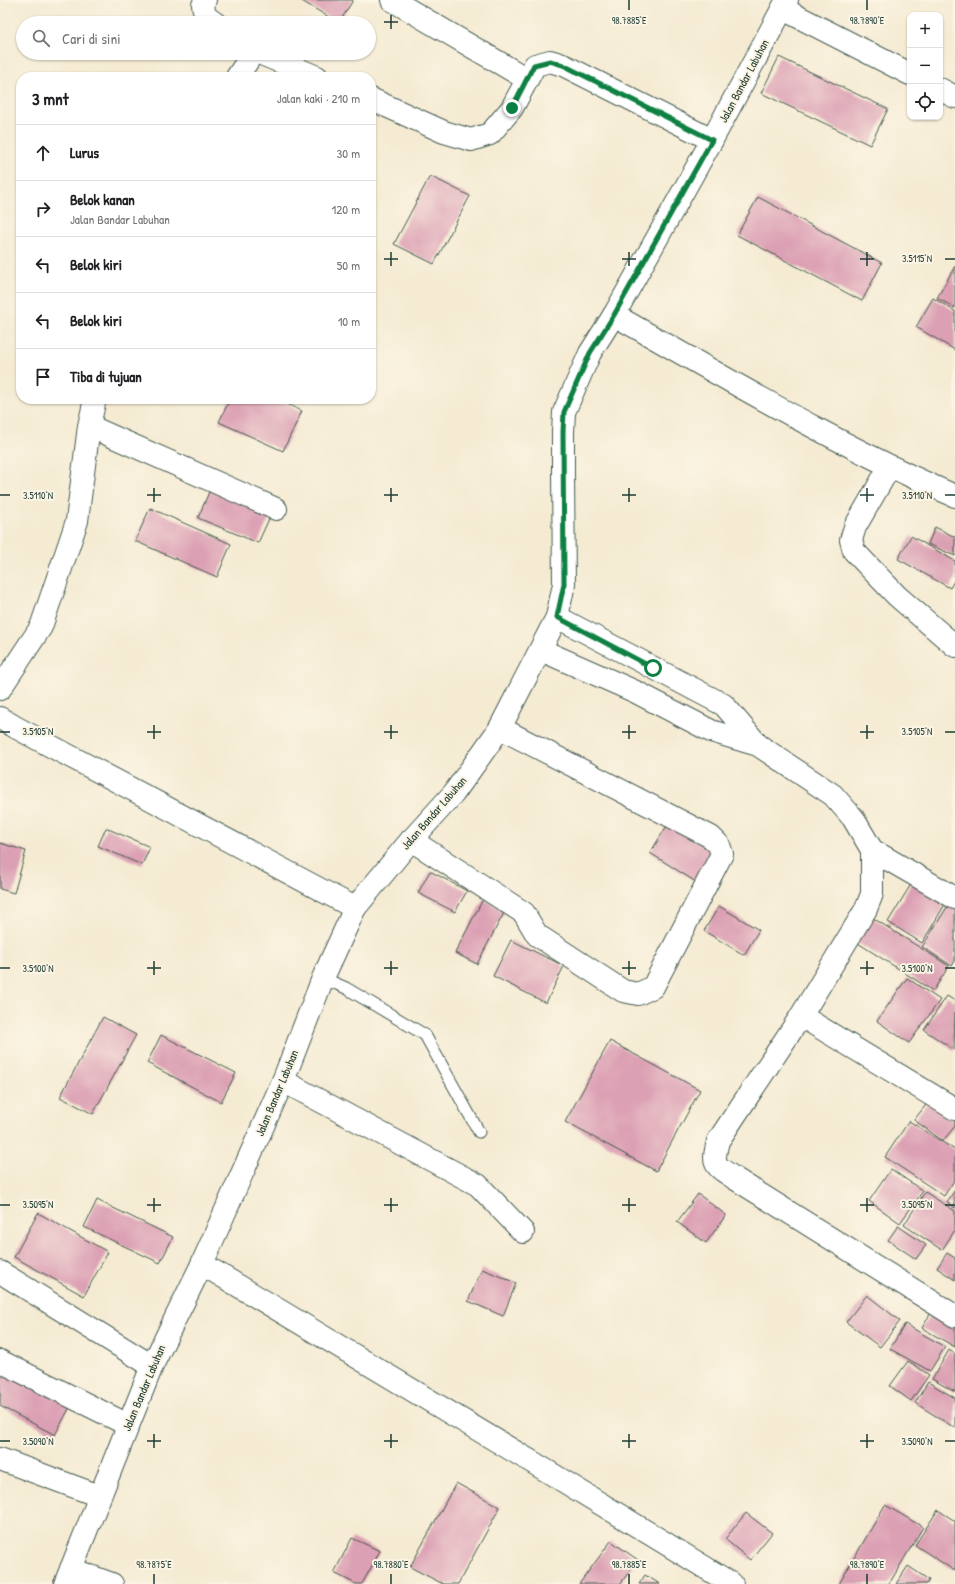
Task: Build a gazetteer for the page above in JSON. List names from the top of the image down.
{
  "streets": {
    "street": ["Jalan Bandar Labuhan"]
  },
  "page": {
    "map_buttons": ["+", "−"],
    "search": "Cari di sini",
    "heading": ["3 mnt", "Jalan kaki · 210 m"],
    "list": [
      ["Lurus", "30 m"],
      ["Belok kanan", "Jalan Bandar Labuhan", "120 m"],
      ["Belok kiri", "50 m"],
      ["Belok kiri", "10 m"],
      "Tiba di tujuan"
    ]
  },
  "coordinates": [
    "98.7885°E",
    "98.7890°E",
    "3.5115°N",
    "3.5110°N",
    "3.5105°N",
    "3.5100°N",
    "3.5095°N",
    "3.5090°N",
    "98.7875°E",
    "98.7880°E"
  ]
}
